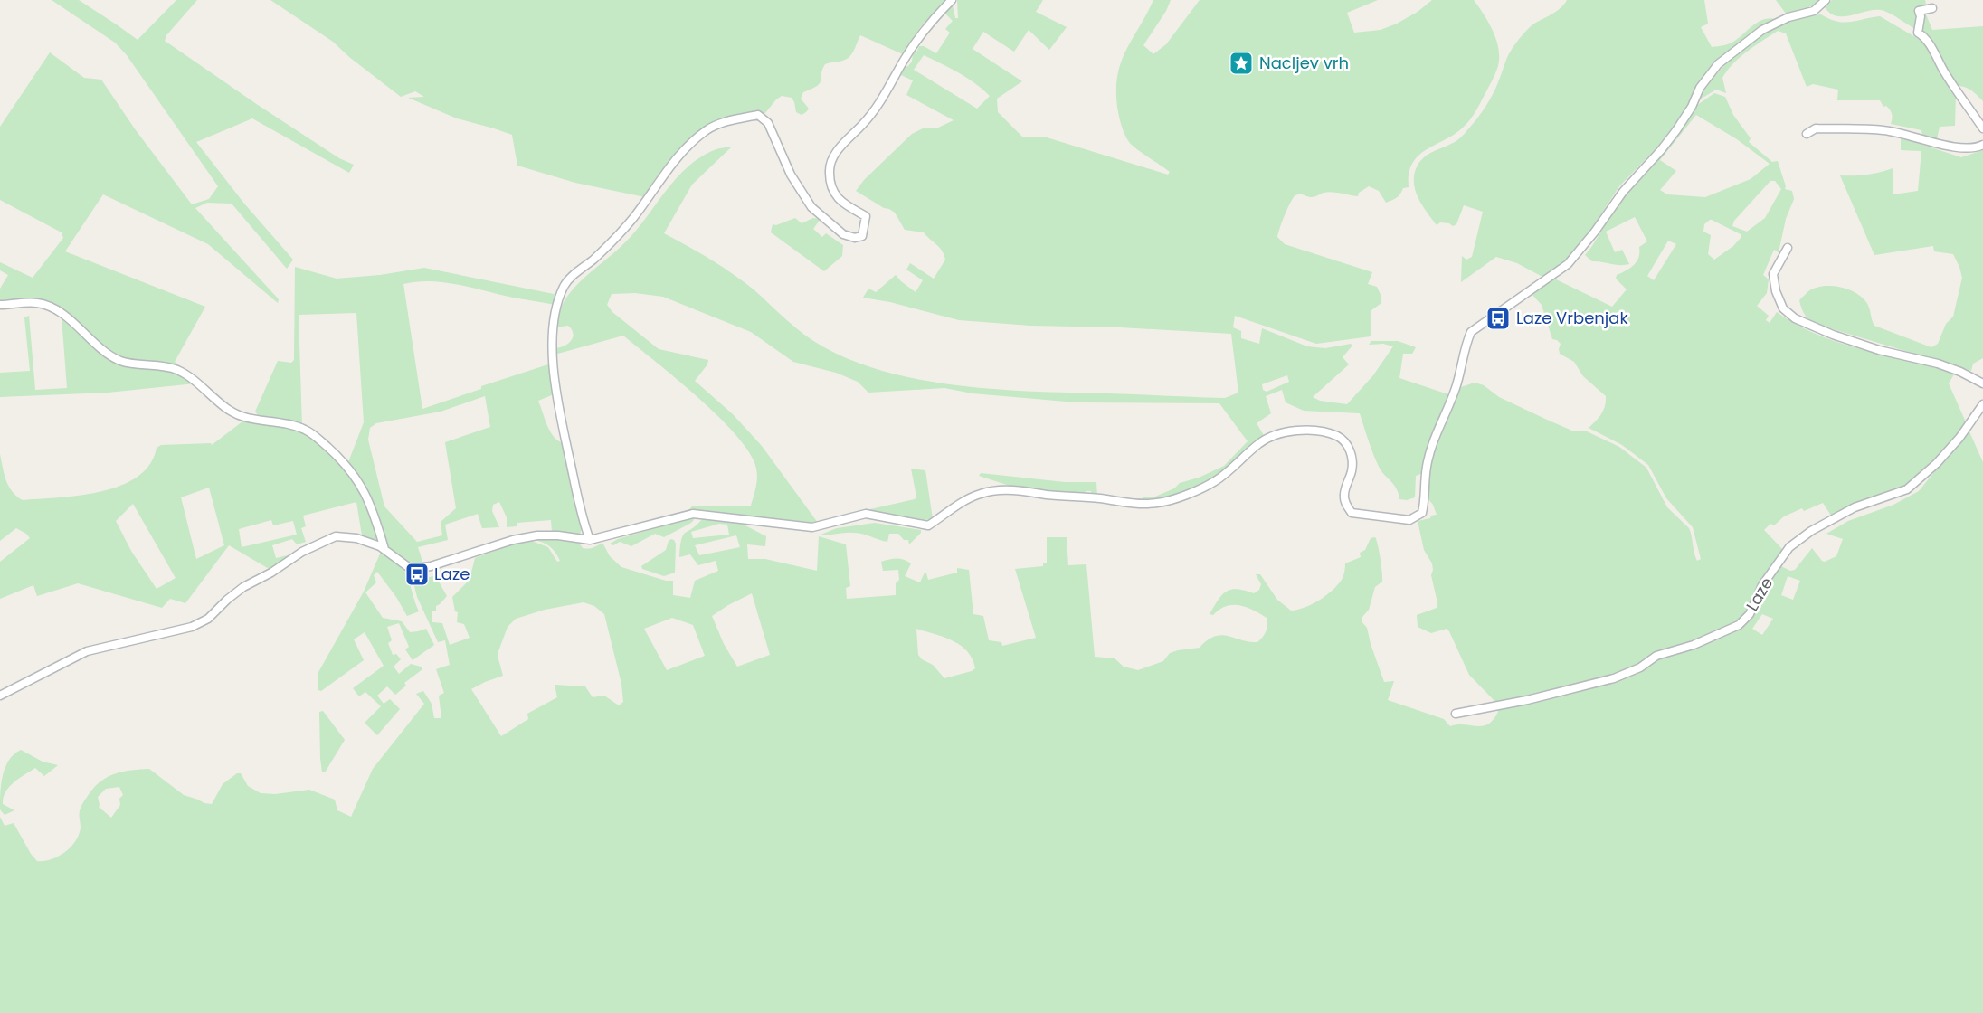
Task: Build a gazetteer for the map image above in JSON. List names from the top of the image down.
{
  "streets": {
    "street": ["Laze"]
  },
  "places": {
    "place": ["Nacljev vrh"],
    "bus stop": ["Laze Vrbenjak", "Laze"]
  }
}
